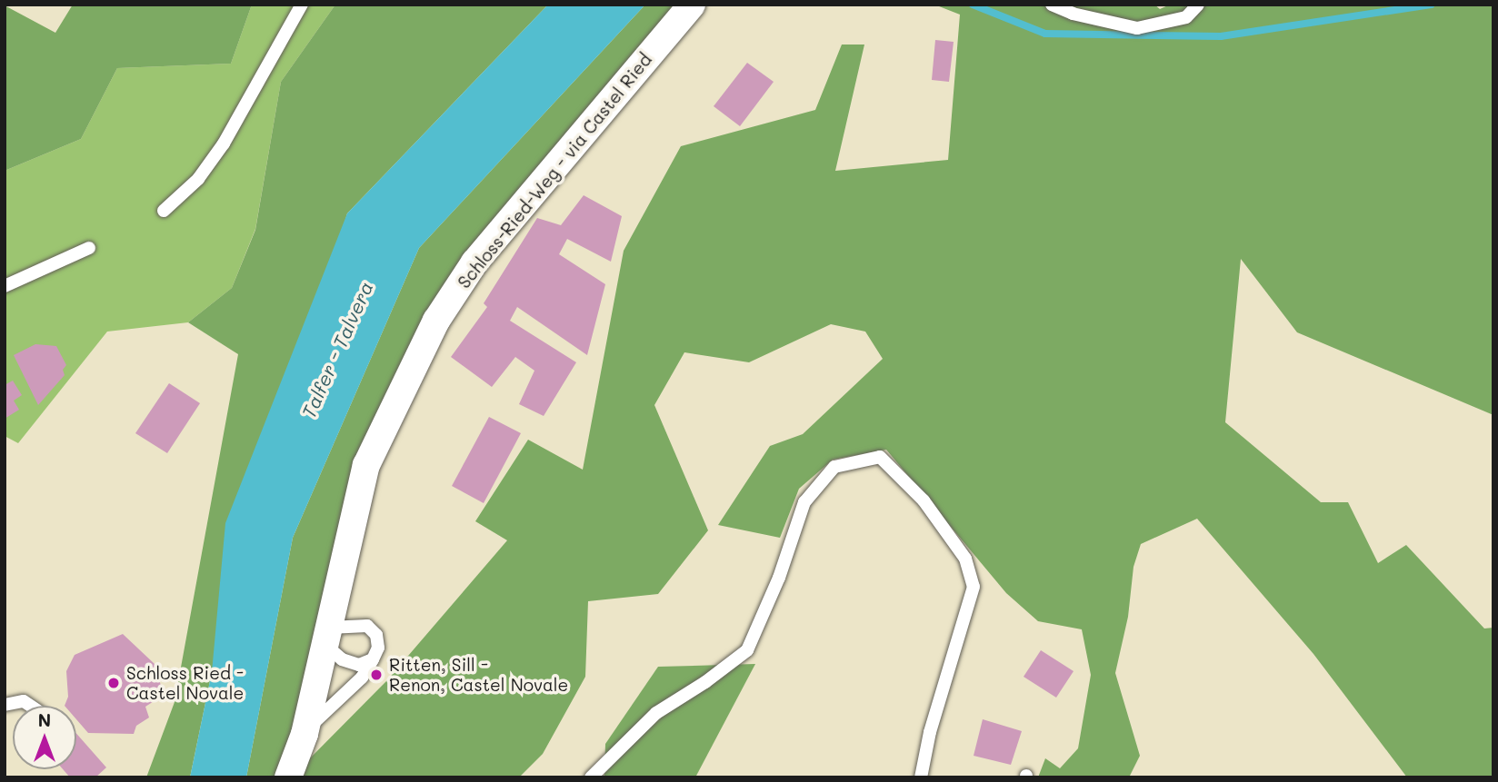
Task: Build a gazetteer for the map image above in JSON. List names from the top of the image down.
{
  "streets": {
    "street": ["Schloss-Ried-Weg - via Castel Ried"]
  },
  "water": ["Talfer - Talvera"],
  "places": ["Ritten, Sill - Renon, Castel Novale", "Schloss Ried - Castel Novale"],
  "north": "top"
}
